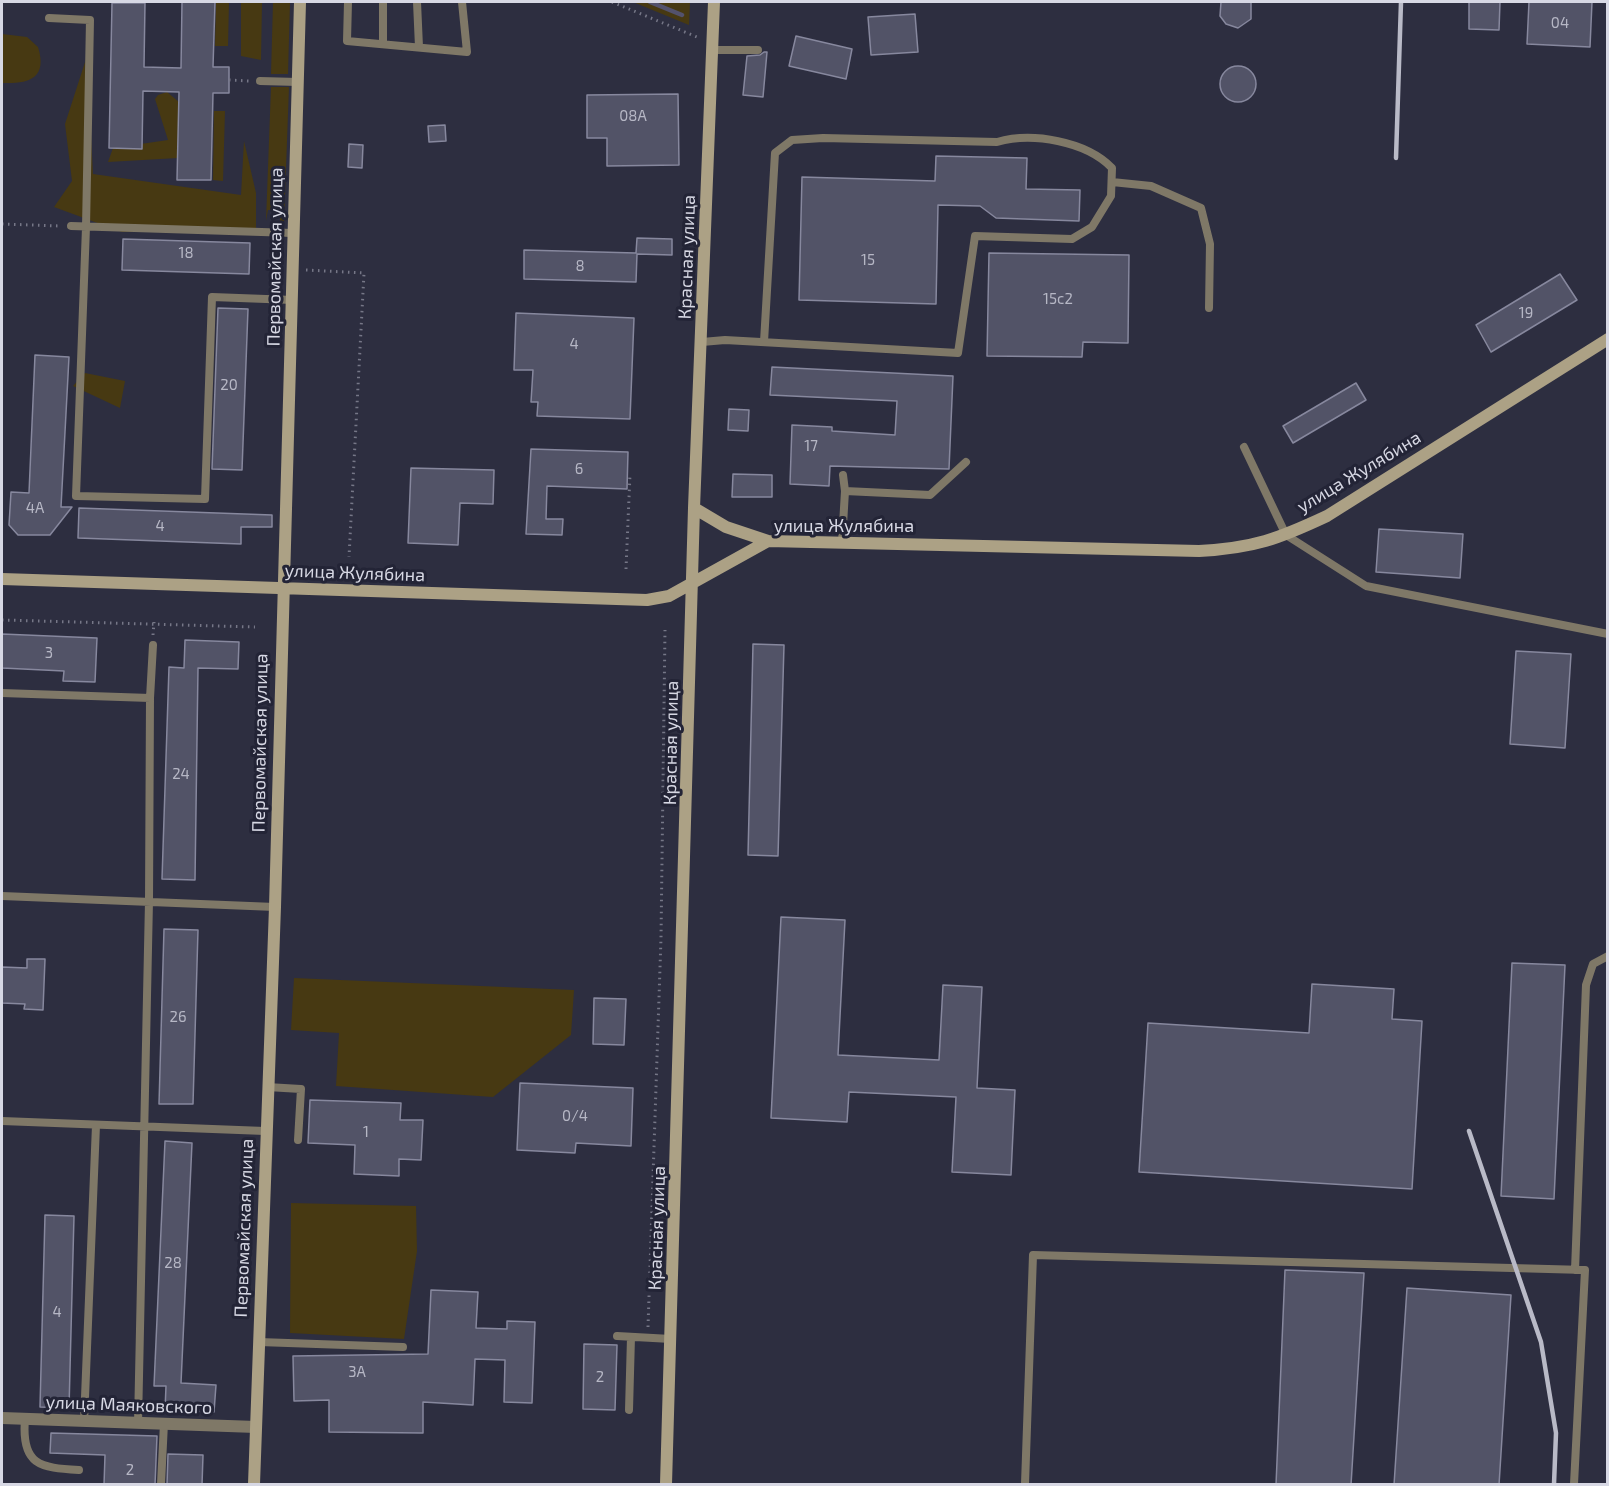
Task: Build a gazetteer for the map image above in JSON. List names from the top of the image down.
{
  "streets": {
    "main road": ["Первомайская улица", "Красная улица", "улица Жулябина"],
    "street": ["улица Маяковского"]
  },
  "crossings": [
    ["Первомайская улица", "улица Жулябина"],
    ["Первомайская улица", "улица Маяковского"],
    ["Красная улица", "улица Жулябина"]
  ],
  "house_numbers": [
    "04",
    "08А",
    "18",
    "15",
    "8",
    "15с2",
    "19",
    "4",
    "20",
    "17",
    "6",
    "4А",
    "4",
    "3",
    "24",
    "26",
    "0/4",
    "1",
    "28",
    "4",
    "3А",
    "2",
    "2"
  ]
}
